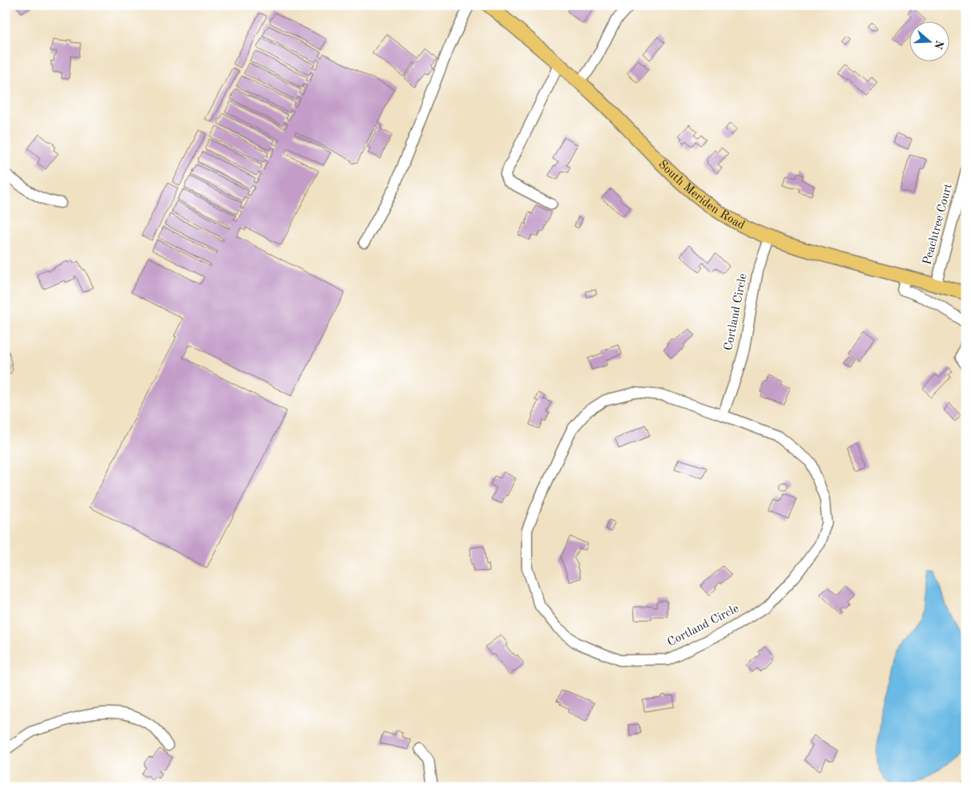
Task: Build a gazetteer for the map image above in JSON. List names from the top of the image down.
{
  "streets": {
    "main road": ["South Meriden Road"],
    "street": ["Peachtree Court", "Cortland Circle"]
  },
  "crossings": [
    ["South Meriden Road", "Peachtree Court"],
    ["South Meriden Road", "Cortland Circle"]
  ],
  "north": "right"
}
